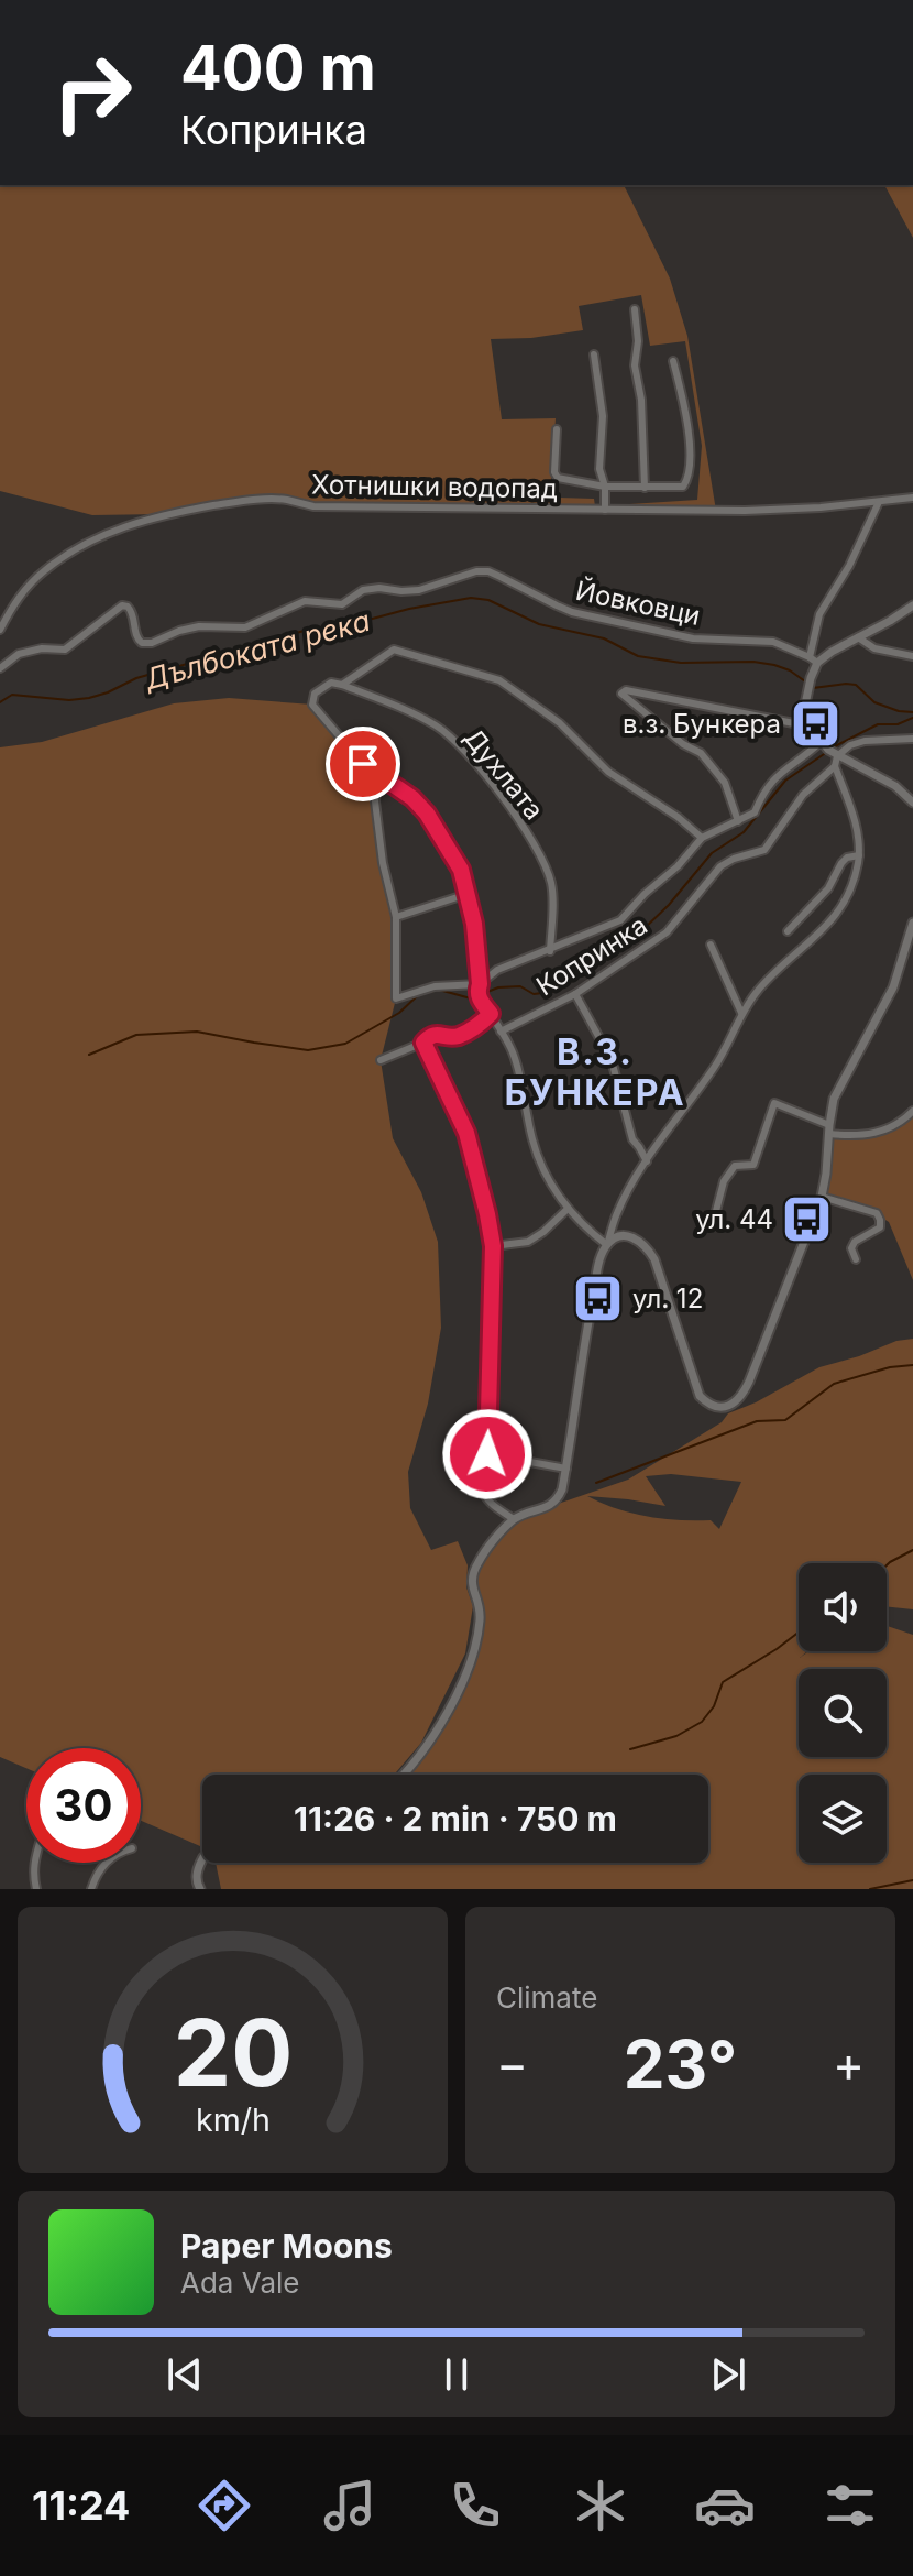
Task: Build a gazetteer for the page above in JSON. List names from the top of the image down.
{
  "streets": {
    "street": [
      "Хотнишки водопад",
      "Йовковци",
      "Духлата",
      "Копринка"
    ]
  },
  "districts": ["В.З. БУНКЕРА"],
  "water": ["Дълбоката река"],
  "places": {
    "bus stop": ["в.з. Бункера", "ул. 44", "ул. 12"]
  },
  "page": {
    "turn": ["400 m", "Копринка"],
    "limit": "30",
    "trip": "11:26 · 2 min · 750 m",
    "tile": "Climate",
    "heat": ["−", "23°", "+"],
    "song": ["Paper Moons", "Ada Vale"],
    "tabs": "11:24",
    "gauge": ["20", "km/h"]
  }
}
